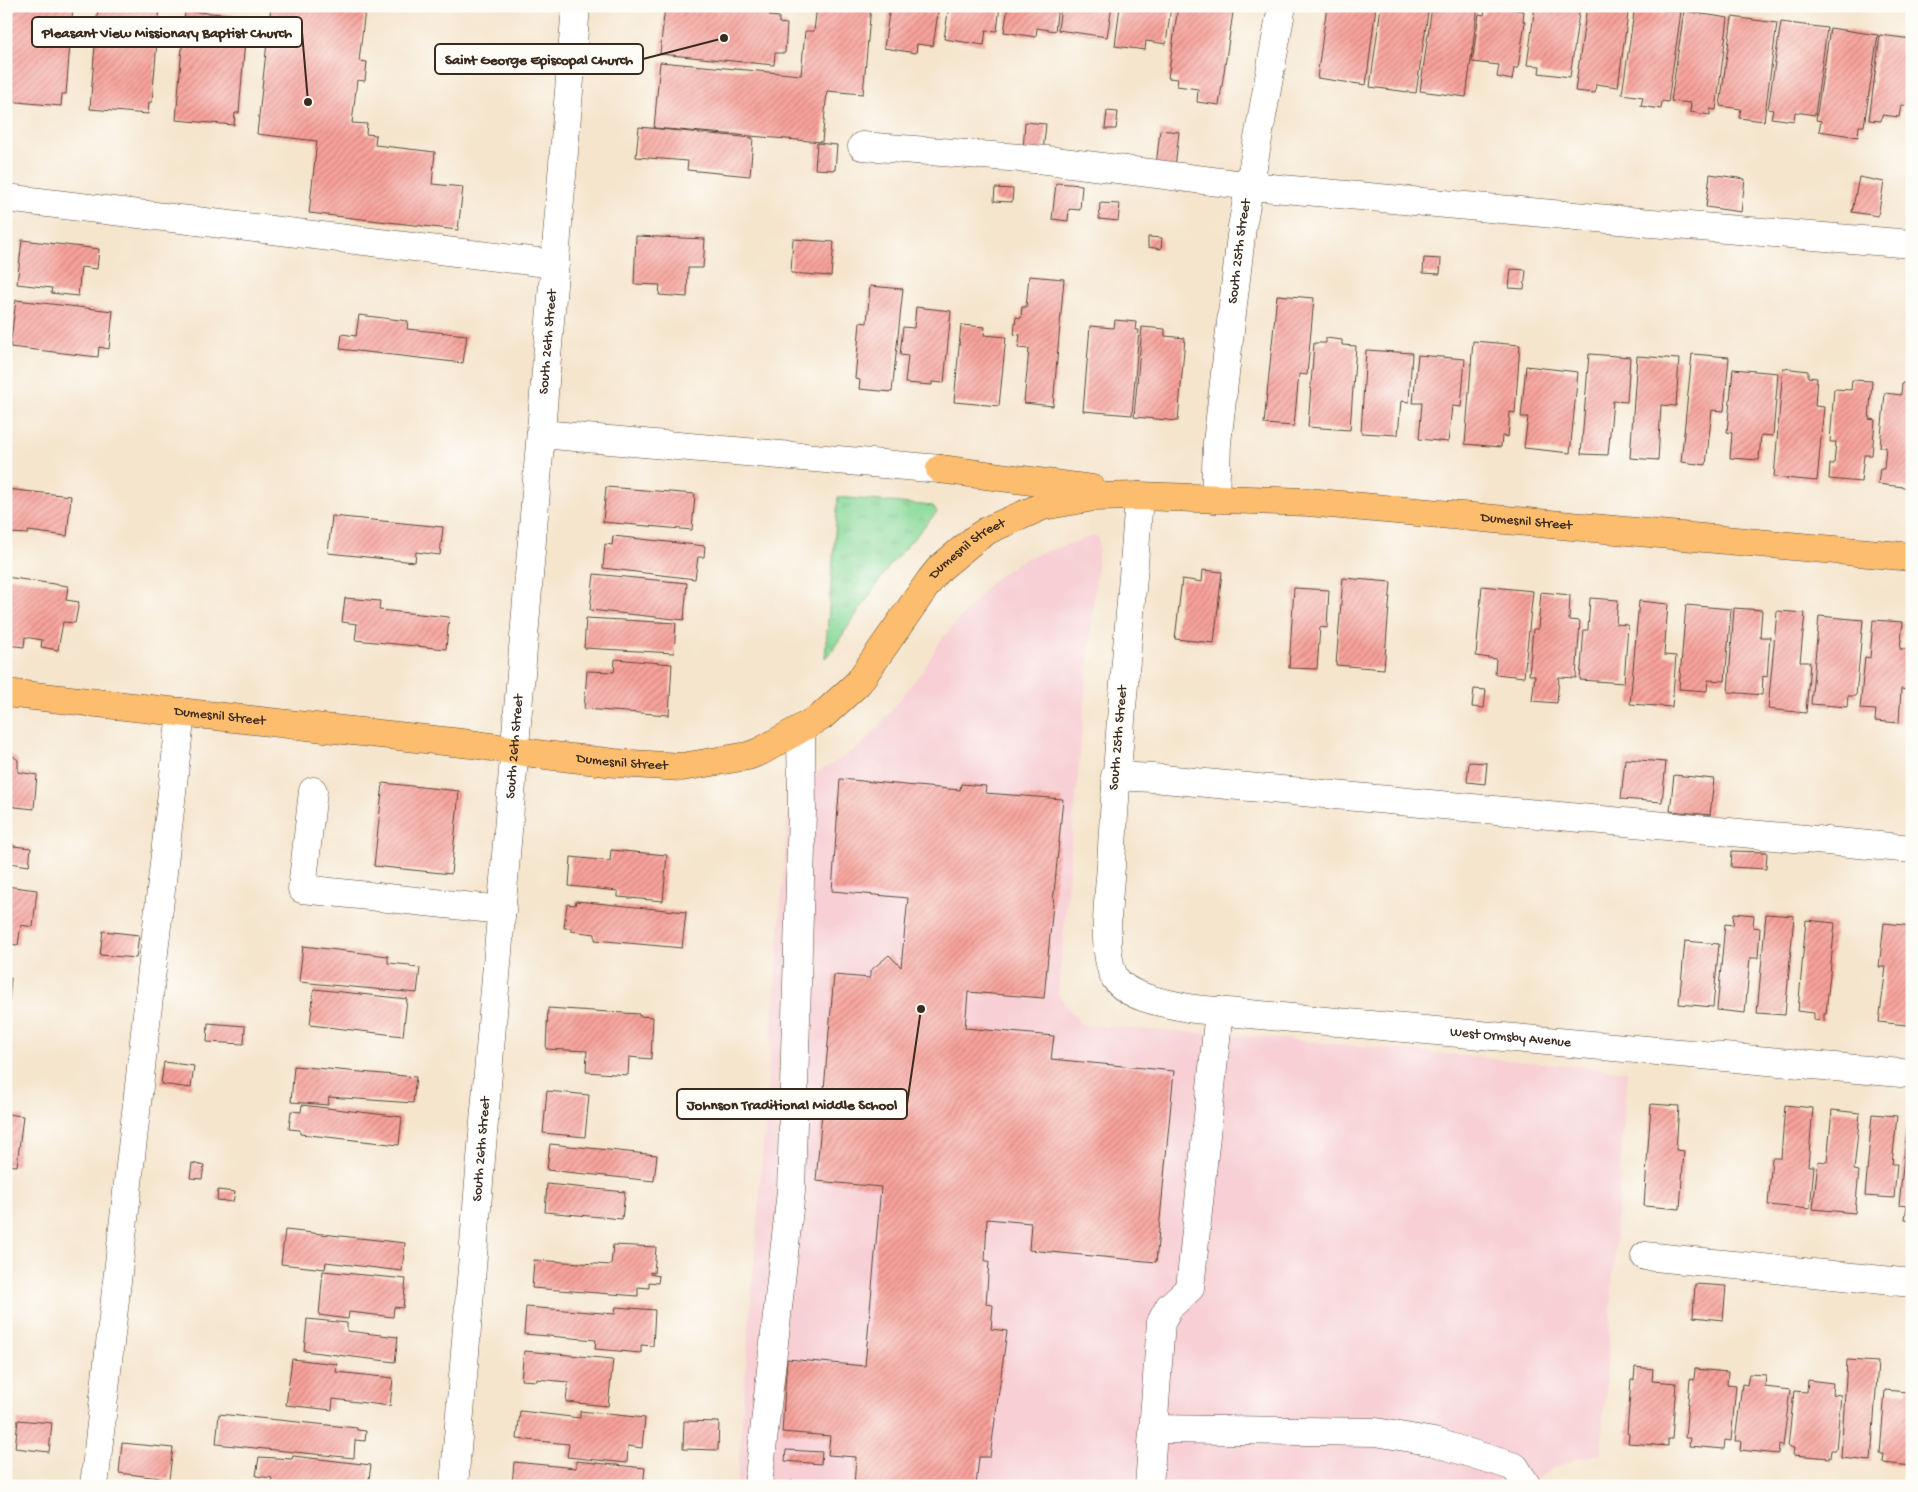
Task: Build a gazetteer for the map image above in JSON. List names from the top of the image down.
{
  "streets": {
    "main road": ["Dumesnil Street"],
    "street": ["South 25th Street", "South 26th Street", "West Ormsby Avenue"]
  },
  "crossings": [
    ["South 25th Street", "Dumesnil Street"],
    ["South 25th Street", "West Ormsby Avenue"],
    ["South 26th Street", "Dumesnil Street"]
  ],
  "places": ["Saint George Episcopal Church", "Pleasant View Missionary Baptist Church", "Johnson Traditional Middle School"]
}
